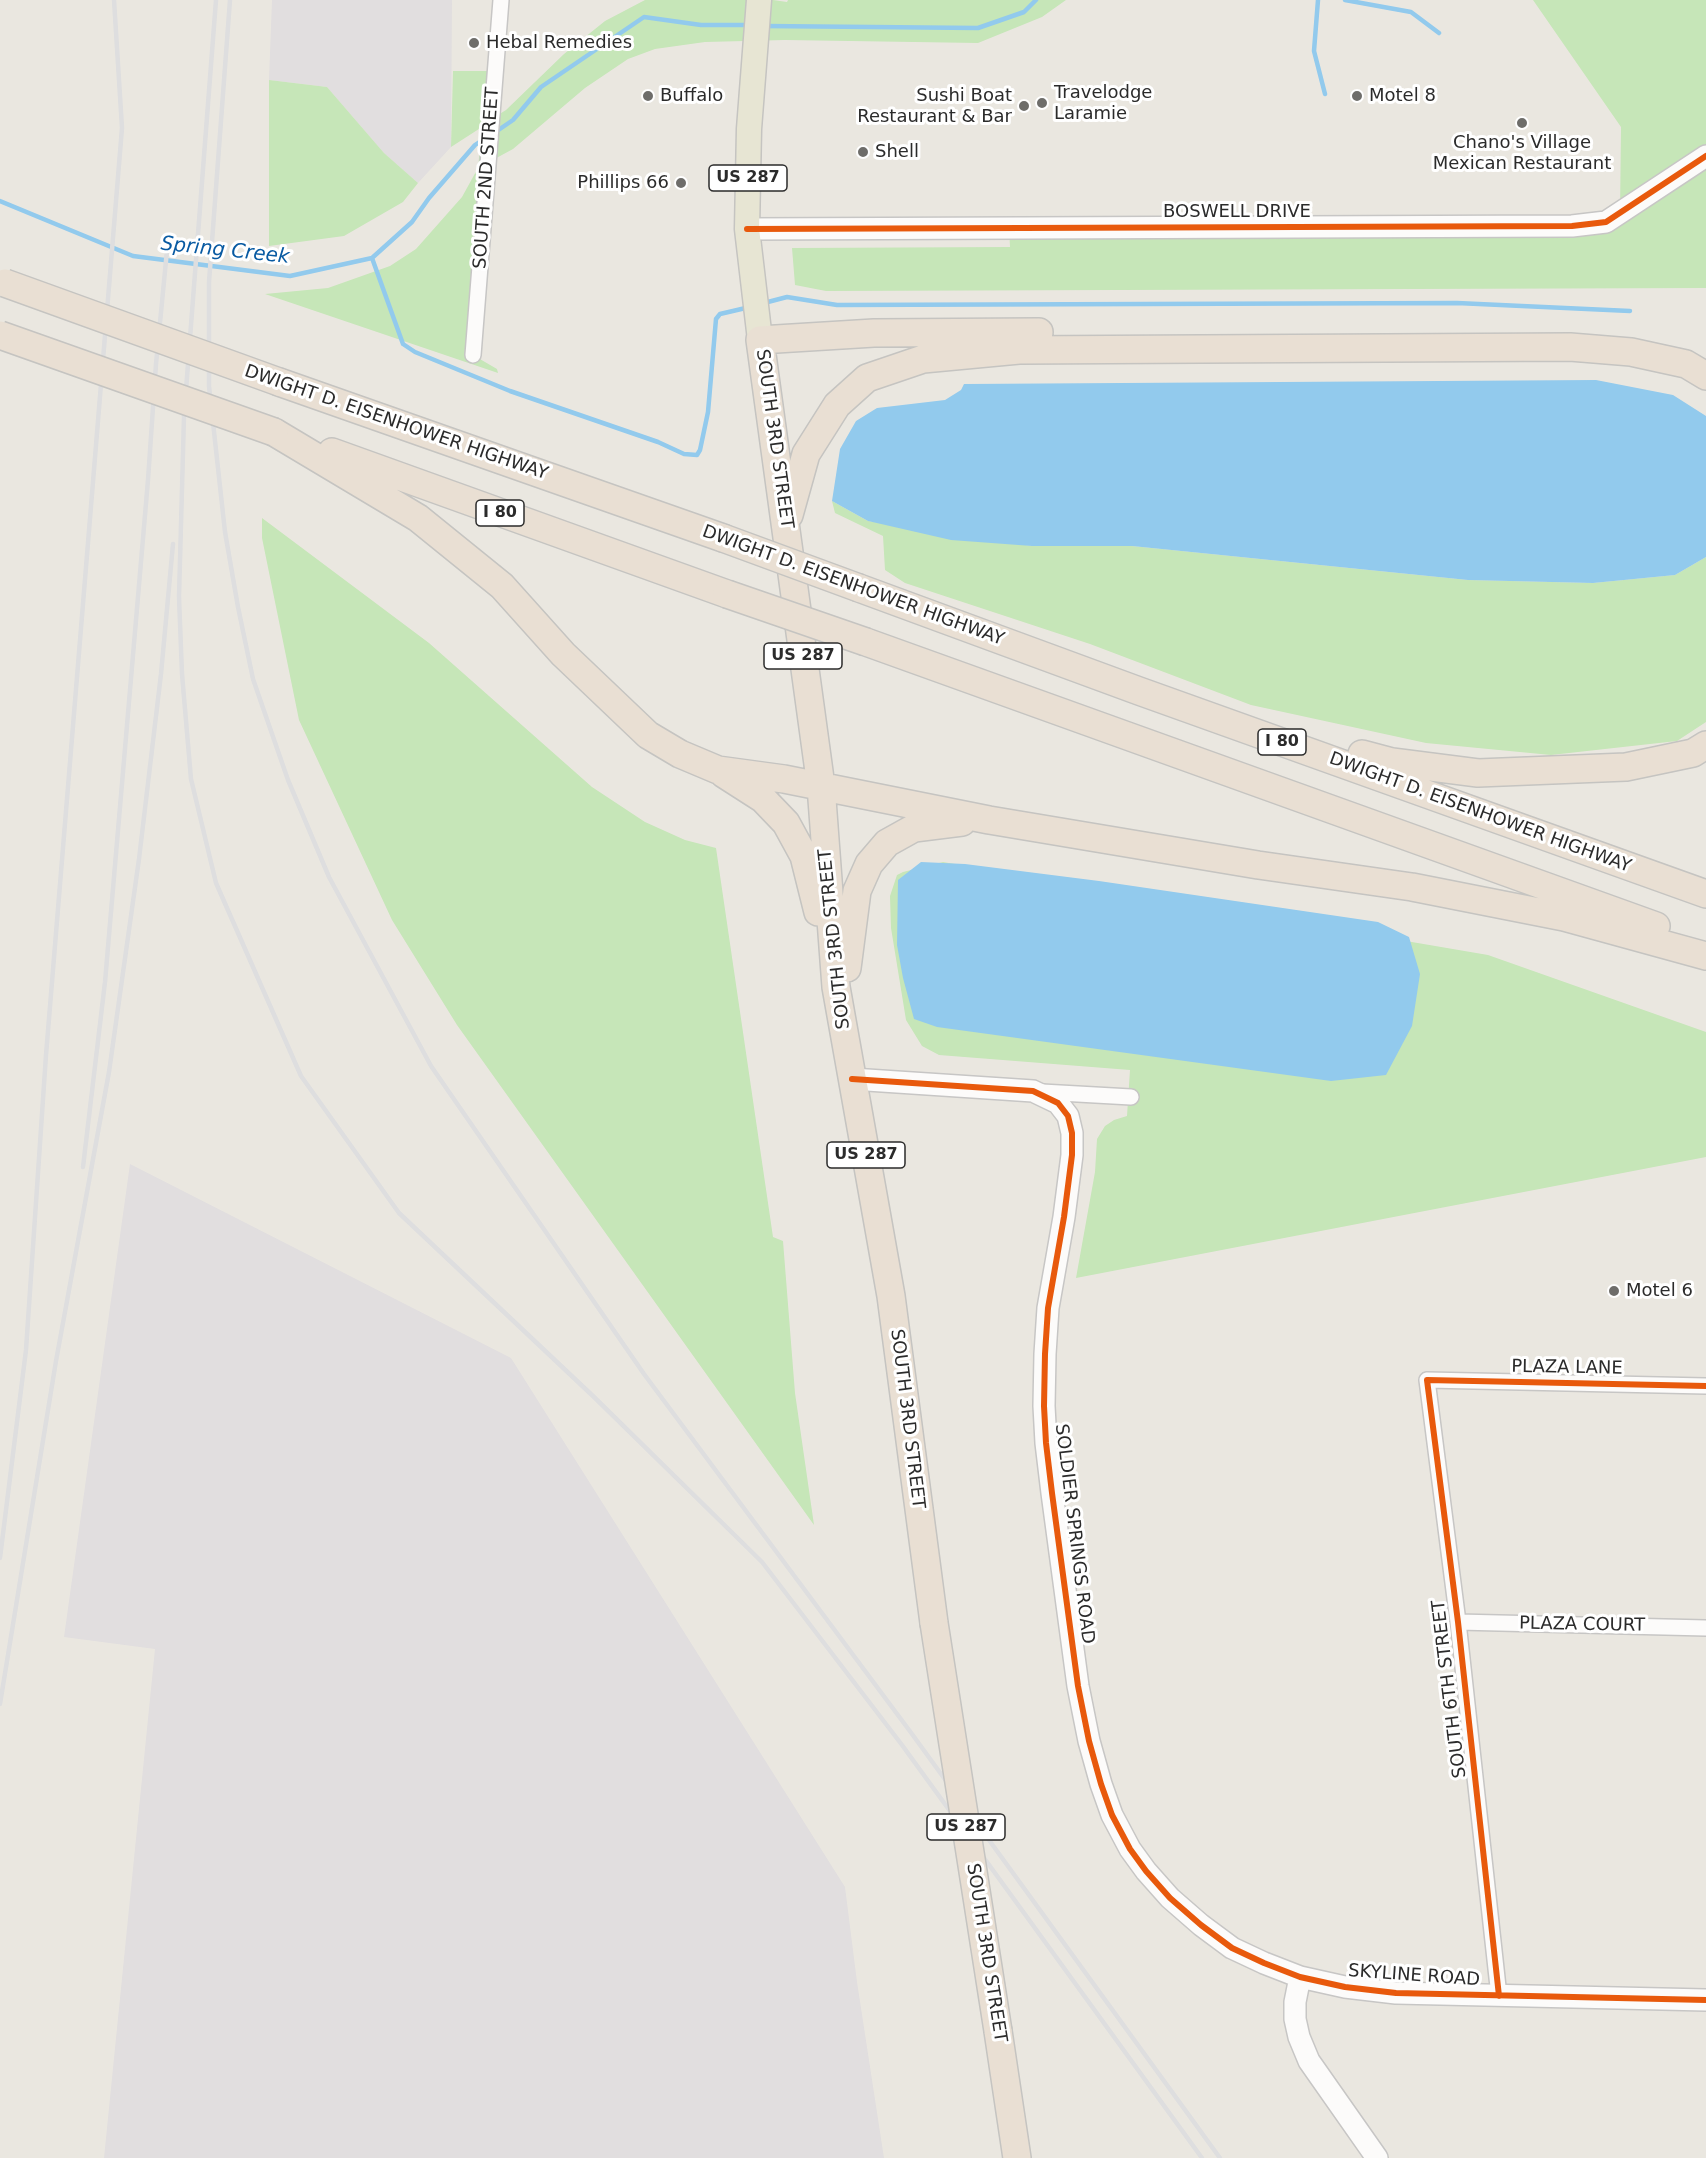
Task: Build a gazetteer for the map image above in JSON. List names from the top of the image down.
{
  "streets": {
    "highway": [
      "US 287",
      "DWIGHT D. EISENHOWER HIGHWAY",
      "SOUTH 3RD STREET",
      "I 80"
    ],
    "main road": ["BOSWELL DRIVE", "SOLDIER SPRINGS ROAD", "SKYLINE ROAD"],
    "street": [
      "SOUTH 2ND STREET",
      "PLAZA LANE",
      "PLAZA COURT",
      "SOUTH 6TH STREET"
    ]
  },
  "crossings": [
    ["BOSWELL DRIVE", "SOUTH 3RD STREET"],
    ["SOUTH 3RD STREET", "SOLDIER SPRINGS ROAD"],
    ["PLAZA LANE", "SOUTH 6TH STREET"],
    ["SOLDIER SPRINGS ROAD", "SKYLINE ROAD"],
    ["PLAZA COURT", "SOUTH 6TH STREET"],
    ["SOUTH 6TH STREET", "SKYLINE ROAD"]
  ],
  "water": ["Spring Creek"],
  "places": [
    "Hebal Remedies",
    "Buffalo",
    "Motel 8",
    "Travelodge Laramie",
    "Sushi Boat Restaurant & Bar",
    "Chano's Village Mexican Restaurant",
    "Shell",
    "Phillips 66",
    "Motel 6"
  ]
}
